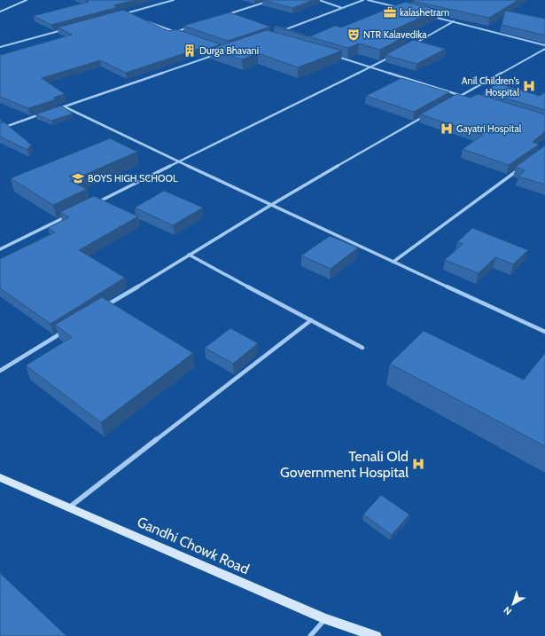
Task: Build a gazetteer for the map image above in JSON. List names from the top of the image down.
{
  "streets": {
    "main road": ["Gandhi Chowk Road"]
  },
  "places": {
    "office": ["kalashetram"],
    "theatre": ["NTR Kalavedika"],
    "building": ["Durga Bhavani"],
    "hospital": ["Anil Children's Hospital", "Gayatri Hospital", "Tenali Old Government Hospital"],
    "school or university": ["BOYS HIGH SCHOOL"]
  },
  "north": "bottom left"
}
